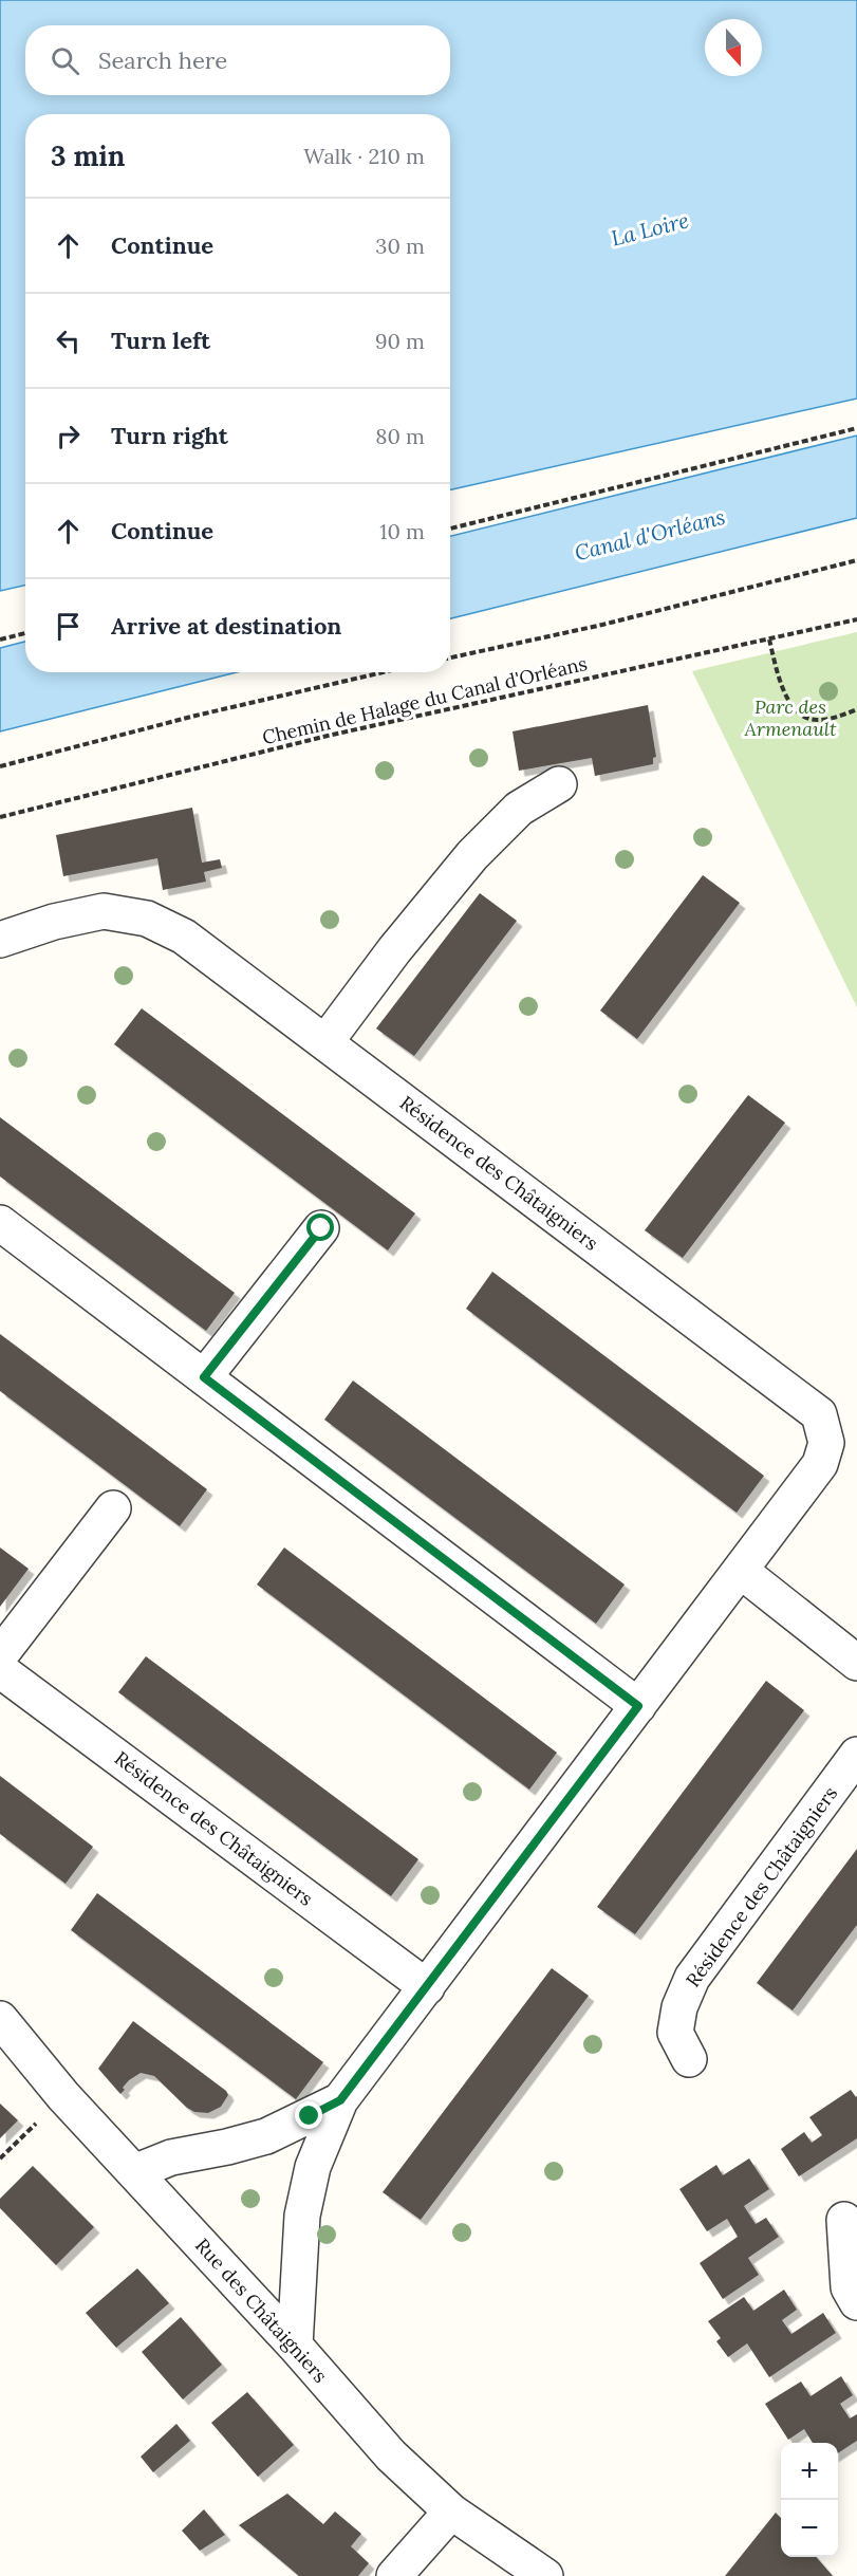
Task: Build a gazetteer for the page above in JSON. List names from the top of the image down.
{
  "streets": {
    "street": ["Résidence des Châtaigniers", "Rue des Châtaigniers"],
    "path": ["Chemin de Halage du Canal d'Orléans"]
  },
  "crossings": [
    ["Résidence des Châtaigniers", "Rue des Châtaigniers"]
  ],
  "water": ["La Loire", "Canal d'Orléans"],
  "parks": ["Parc des Armenault"],
  "north": "bottom",
  "page": {
    "search": "Search here",
    "heading": ["3 min", "Walk · 210 m"],
    "list": [
      ["Continue", "30 m"],
      ["Turn left", "90 m"],
      ["Turn right", "80 m"],
      ["Continue", "10 m"],
      "Arrive at destination"
    ],
    "map_buttons": ["+", "−"]
  }
}
